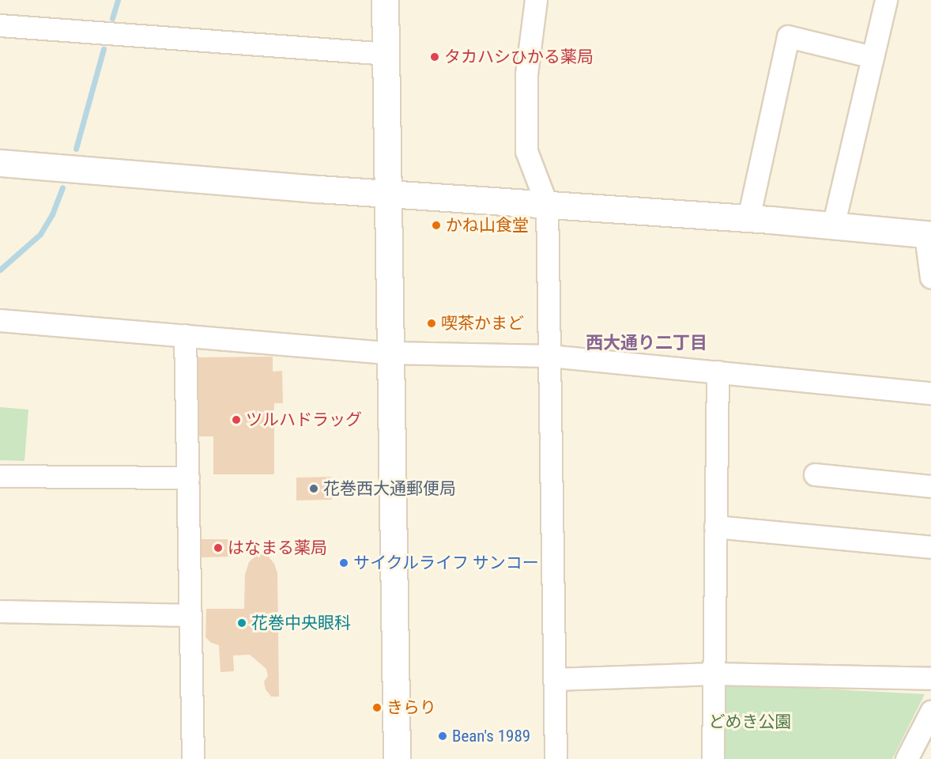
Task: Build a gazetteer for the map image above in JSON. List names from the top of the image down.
{
  "districts": ["西大通り二丁目"],
  "parks": ["どめき公園"],
  "places": [
    "タカハシひかる薬局",
    "かね山食堂",
    "喫茶かまど",
    "ツルハドラッグ",
    "花巻西大通郵便局",
    "はなまる薬局",
    "サイクルライフ サンコー",
    "花巻中央眼科",
    "きらり",
    "Bean's 1989"
  ]
}
